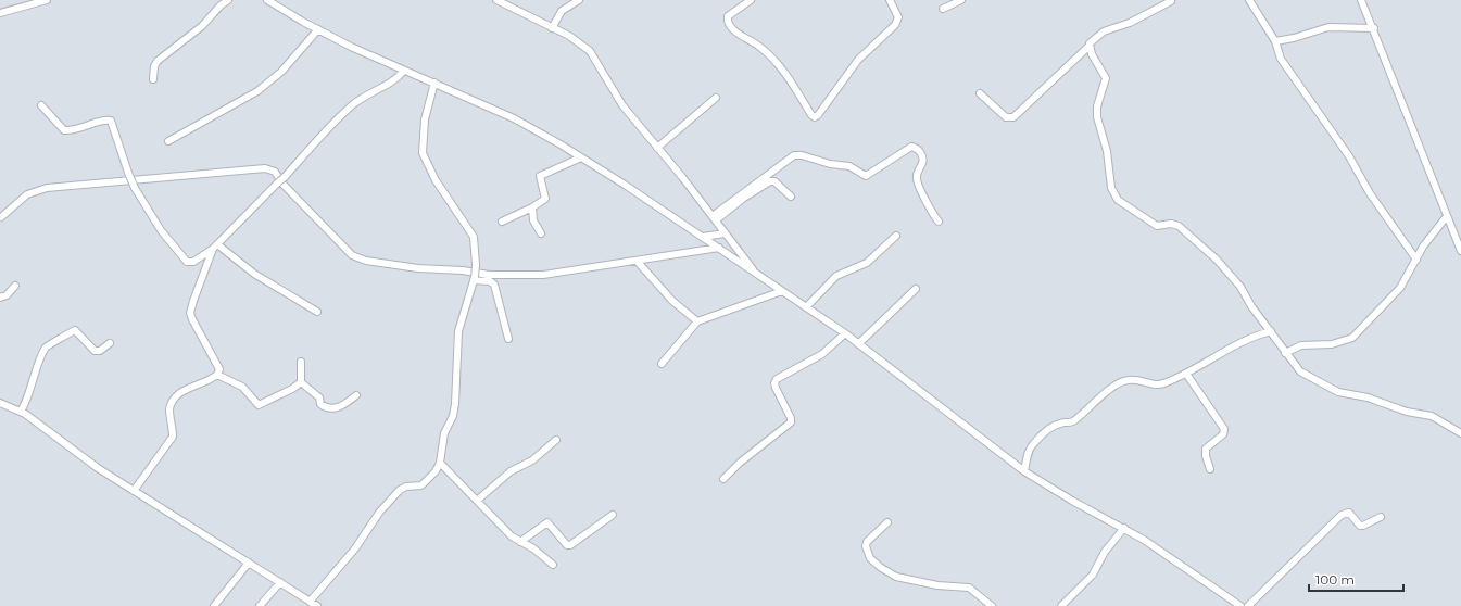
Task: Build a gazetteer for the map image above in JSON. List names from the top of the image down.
{
  "scale_bar": "100 m"
}
